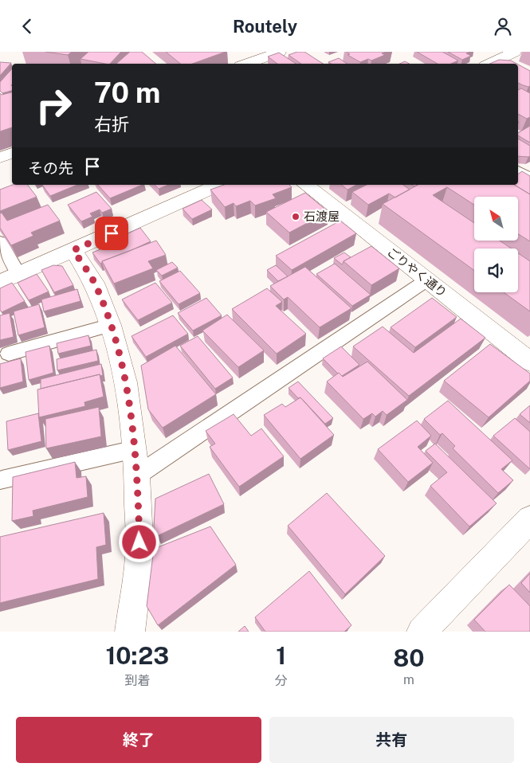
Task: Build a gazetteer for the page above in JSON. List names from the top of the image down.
{
  "streets": {
    "street": ["ごりやく通り"]
  },
  "places": ["石渡屋"],
  "north": "top left",
  "page": {
    "header": "Routely",
    "turn": ["70 m", "右折"],
    "then": "その先",
    "eta": [
      "10:23",
      "到着",
      "1",
      "分",
      "80",
      "m"
    ],
    "buttons": ["終了", "共有"]
  }
}
